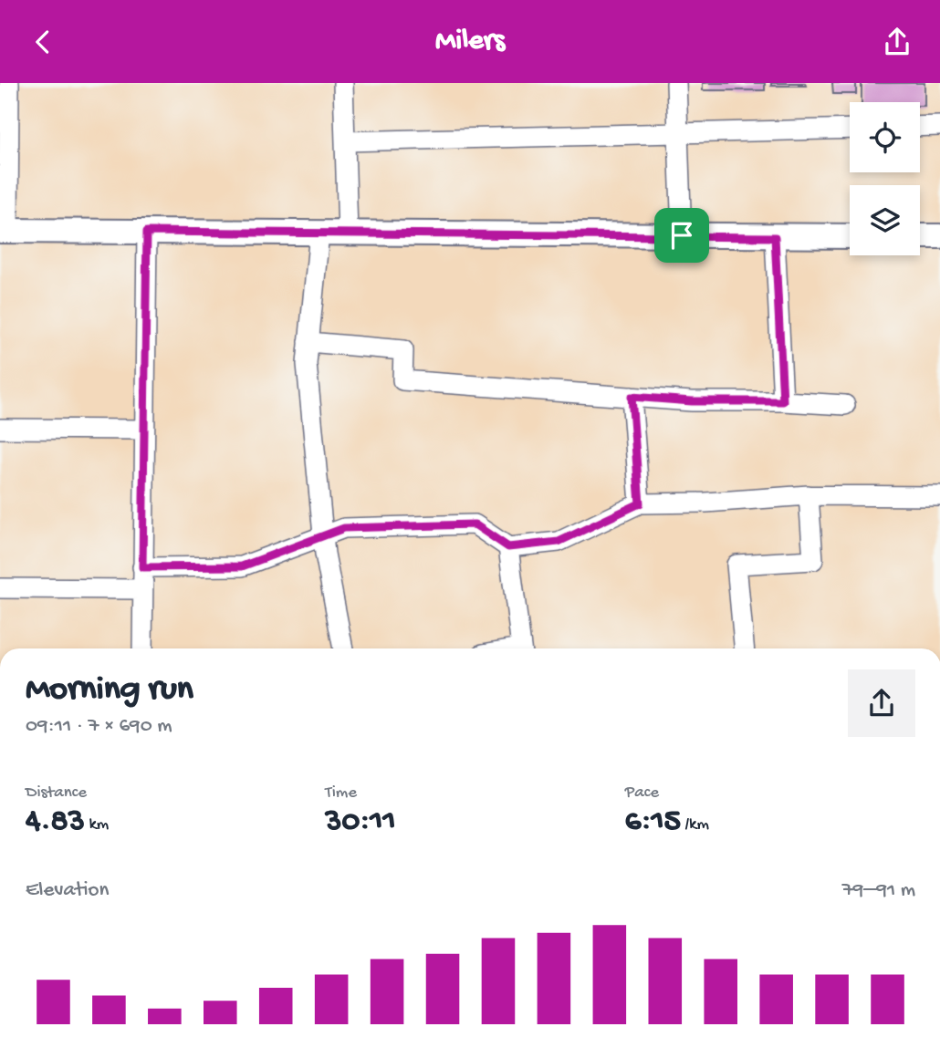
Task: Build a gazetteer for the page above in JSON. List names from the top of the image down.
{
  "page": {
    "header": "Milers",
    "heading": ["Morning run", "09:11 · 7 × 690 m"],
    "stats": [
      ["Distance", "4.83 km"],
      ["Time", "30:11"],
      ["Pace", "6:15 /km"]
    ],
    "chart": ["Elevation", "79–91 m"]
  }
}
